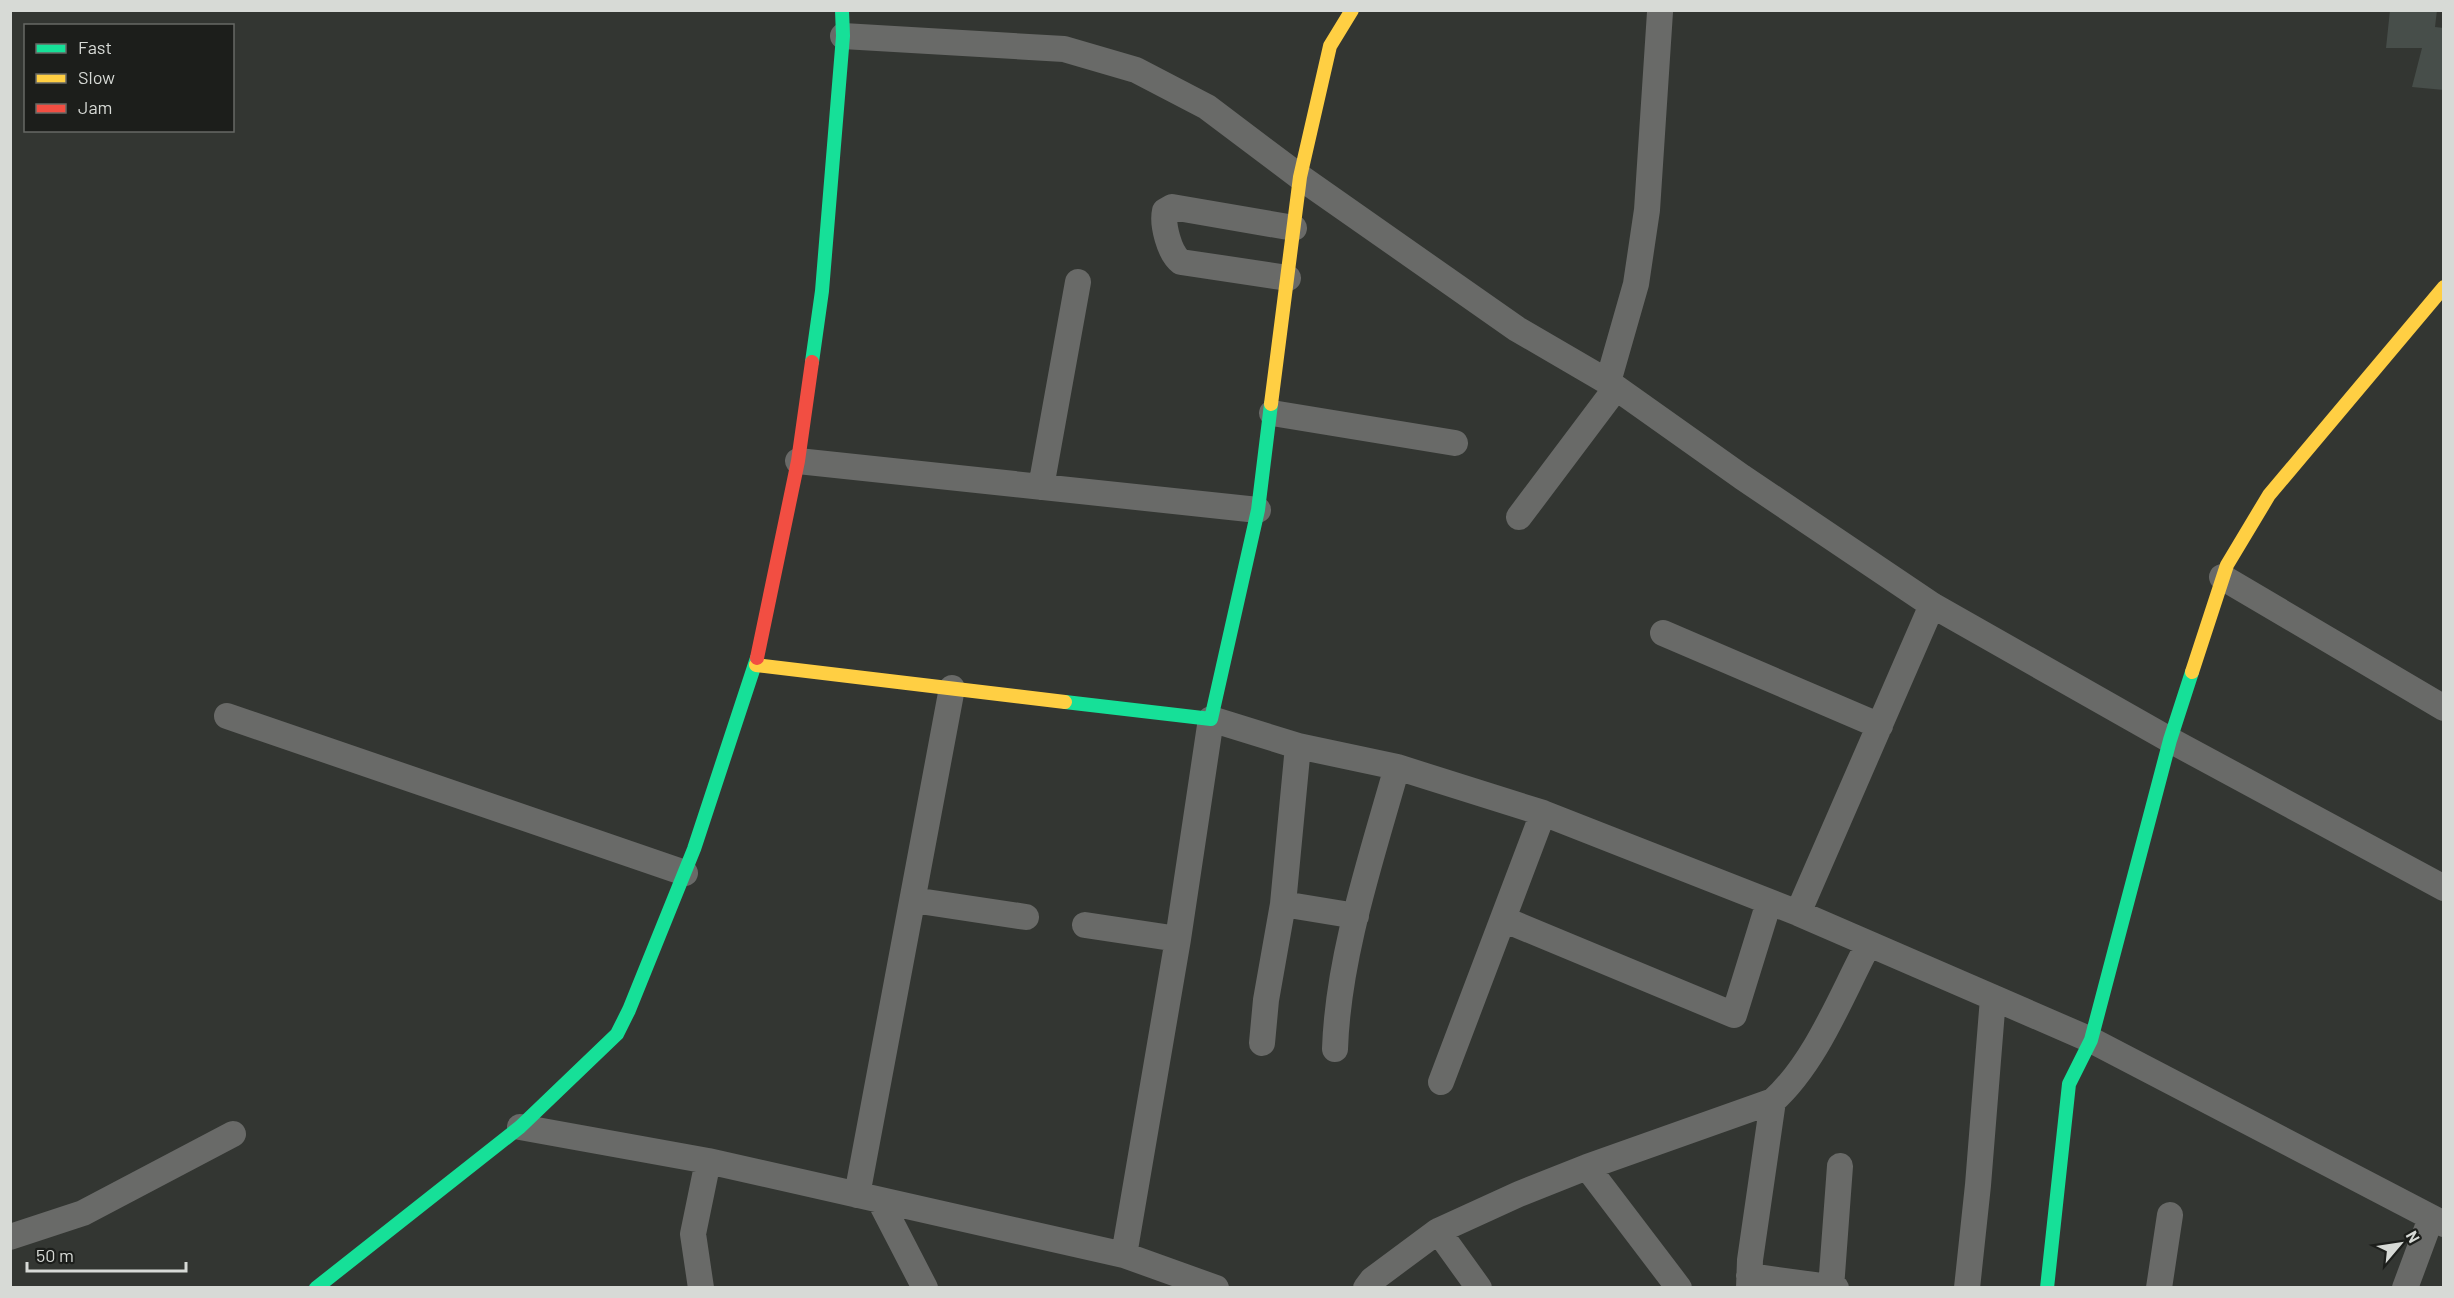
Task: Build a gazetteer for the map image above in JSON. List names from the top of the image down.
{
  "legend": ["Fast", "Slow", "Jam"],
  "scale_bar": "50 m",
  "north": "top right"
}
